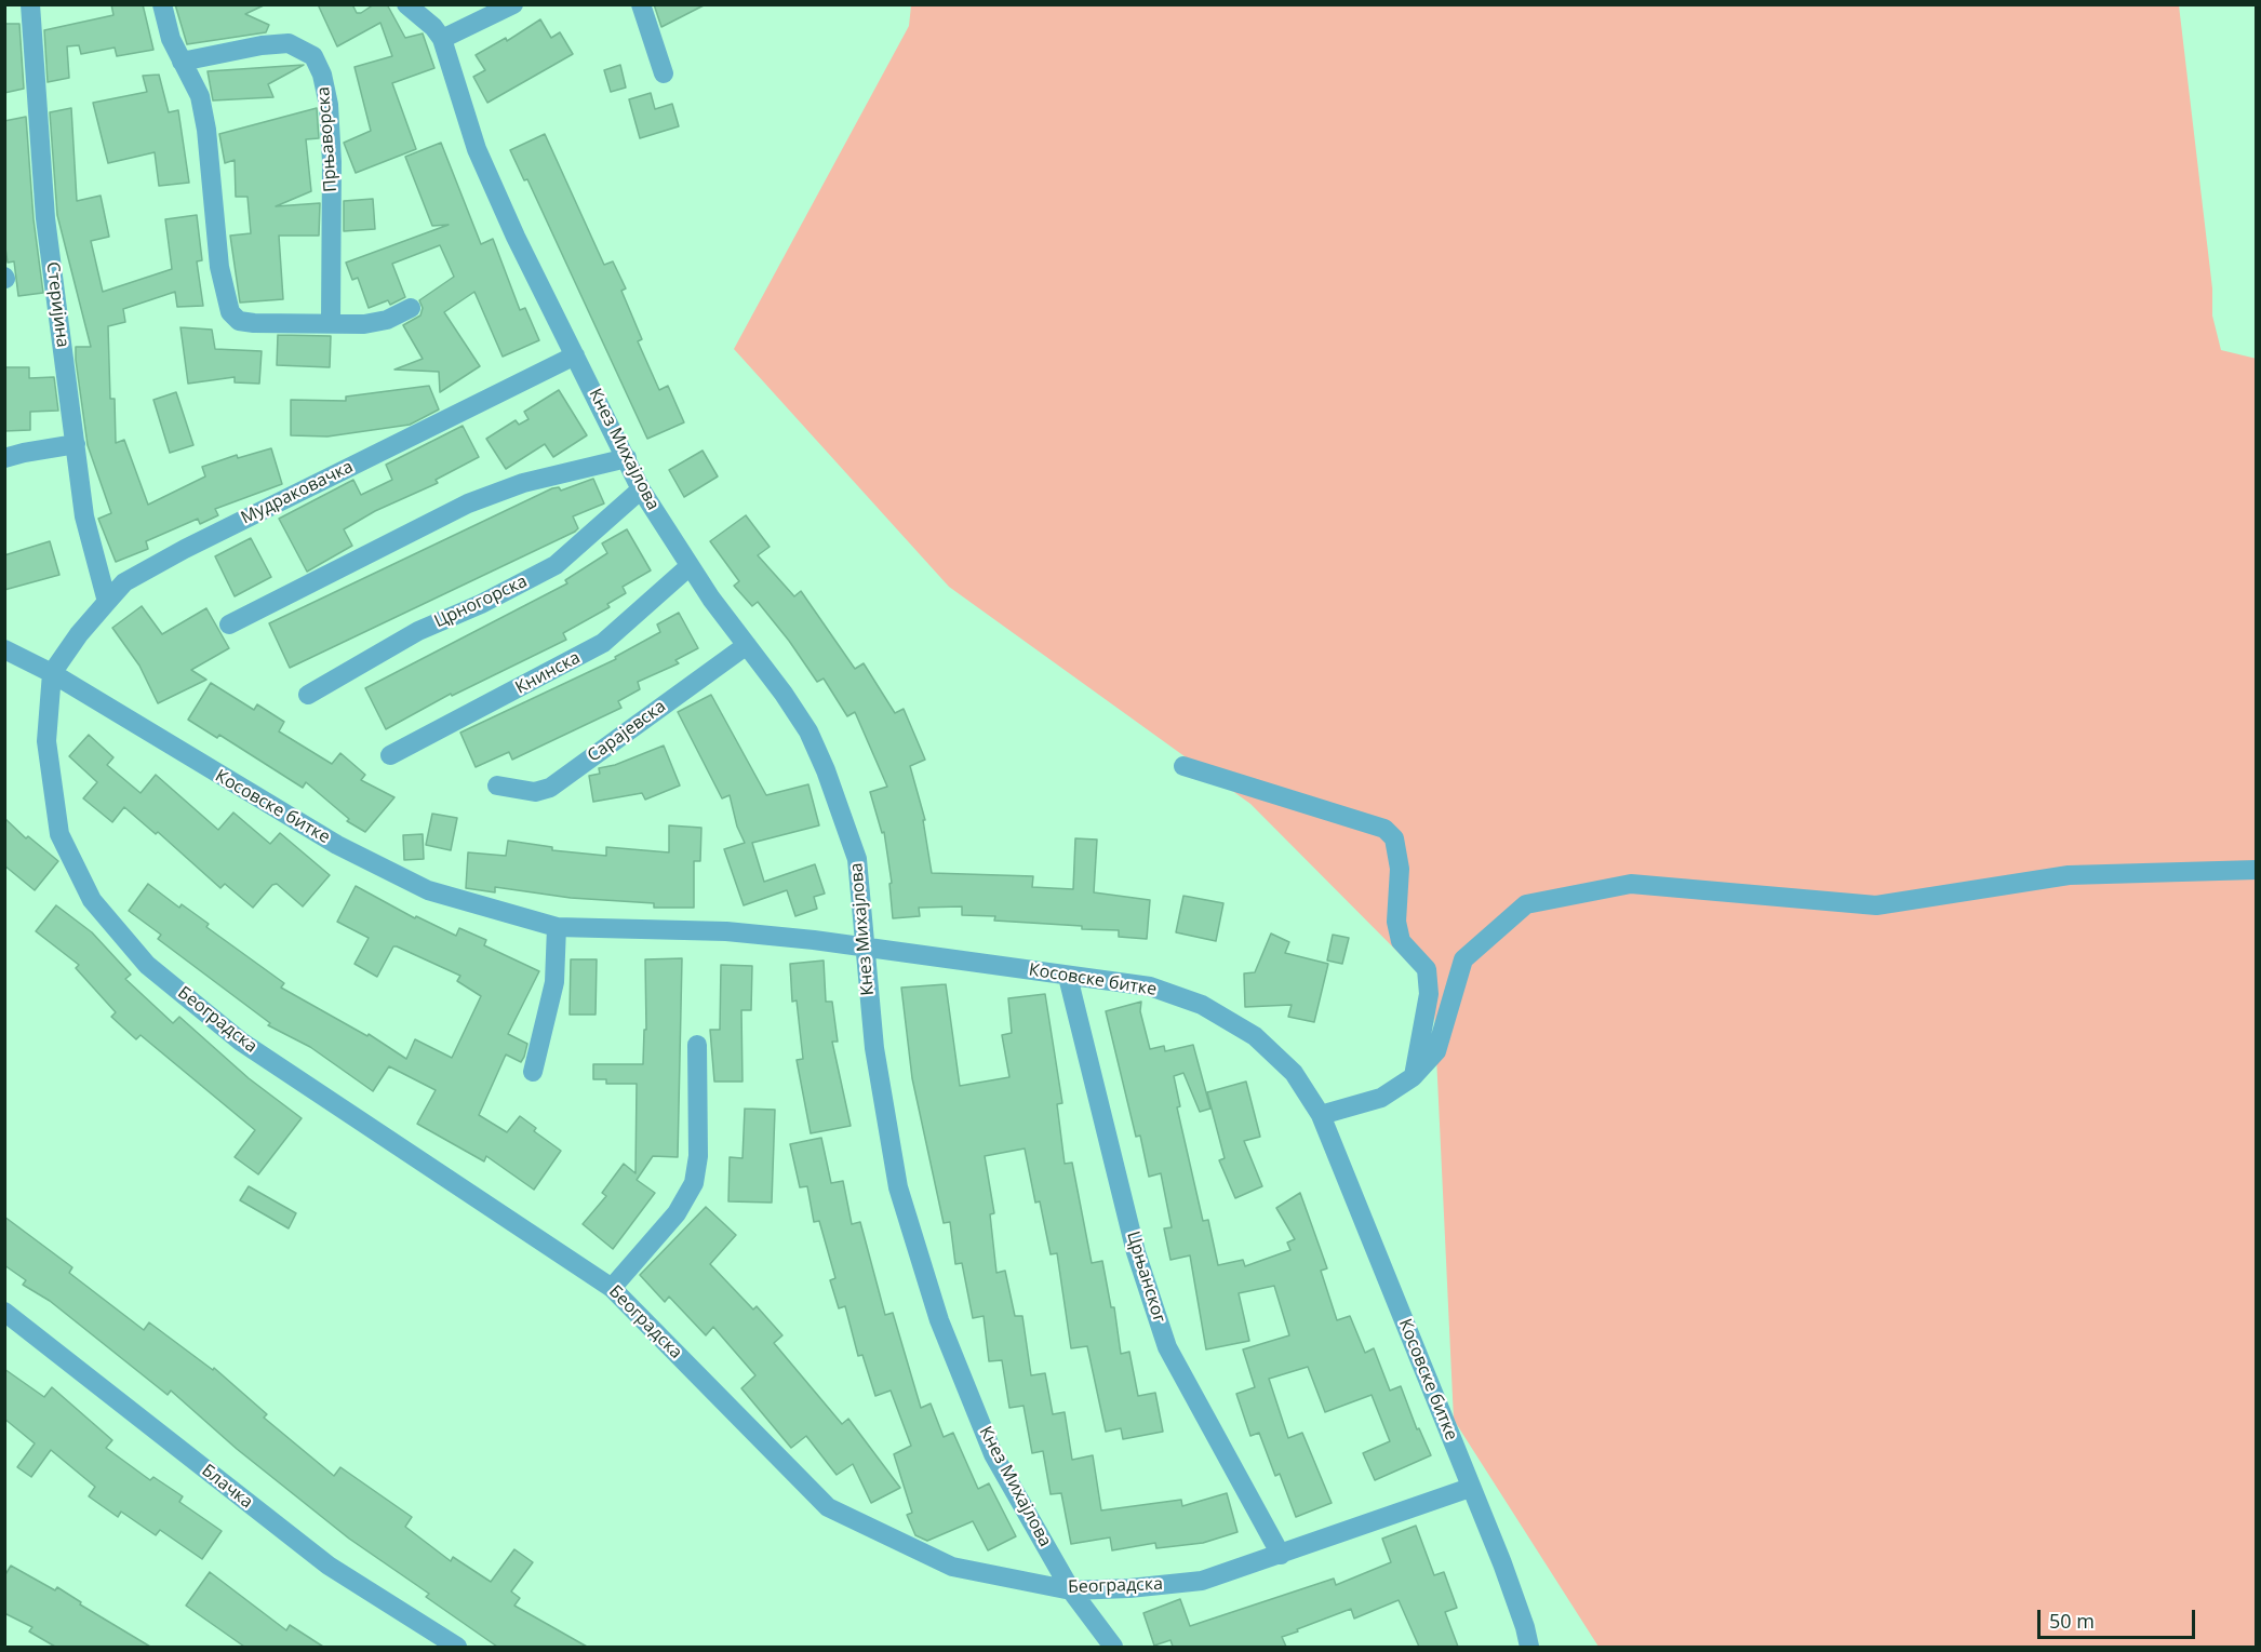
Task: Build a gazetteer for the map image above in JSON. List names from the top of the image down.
{
  "streets": {
    "street": [
      "Прњаворска",
      "Стеријина",
      "Кнез Михајлова",
      "Мудраковачка",
      "Црногорска",
      "Книнска",
      "Сарајевска",
      "Косовске битке",
      "Београдска",
      "Црњанског",
      "Блачка"
    ]
  },
  "crossings": [
    ["Стеријина", "Мудраковачка"],
    ["Кнез Михајлова", "Мудраковачка"],
    ["Кнез Михајлова", "Црногорска"],
    ["Кнез Михајлова", "Книнска"],
    ["Кнез Михајлова", "Сарајевска"],
    ["Кнез Михајлова", "Косовске битке"],
    ["Кнез Михајлова", "Београдска"],
    ["Мудраковачка", "Косовске битке"],
    ["Мудраковачка", "Београдска"],
    ["Косовске битке", "Београдска"],
    ["Косовске битке", "Црњанског"],
    ["Београдска", "Црњанског"]
  ],
  "scale_bar": "50 m"
}
